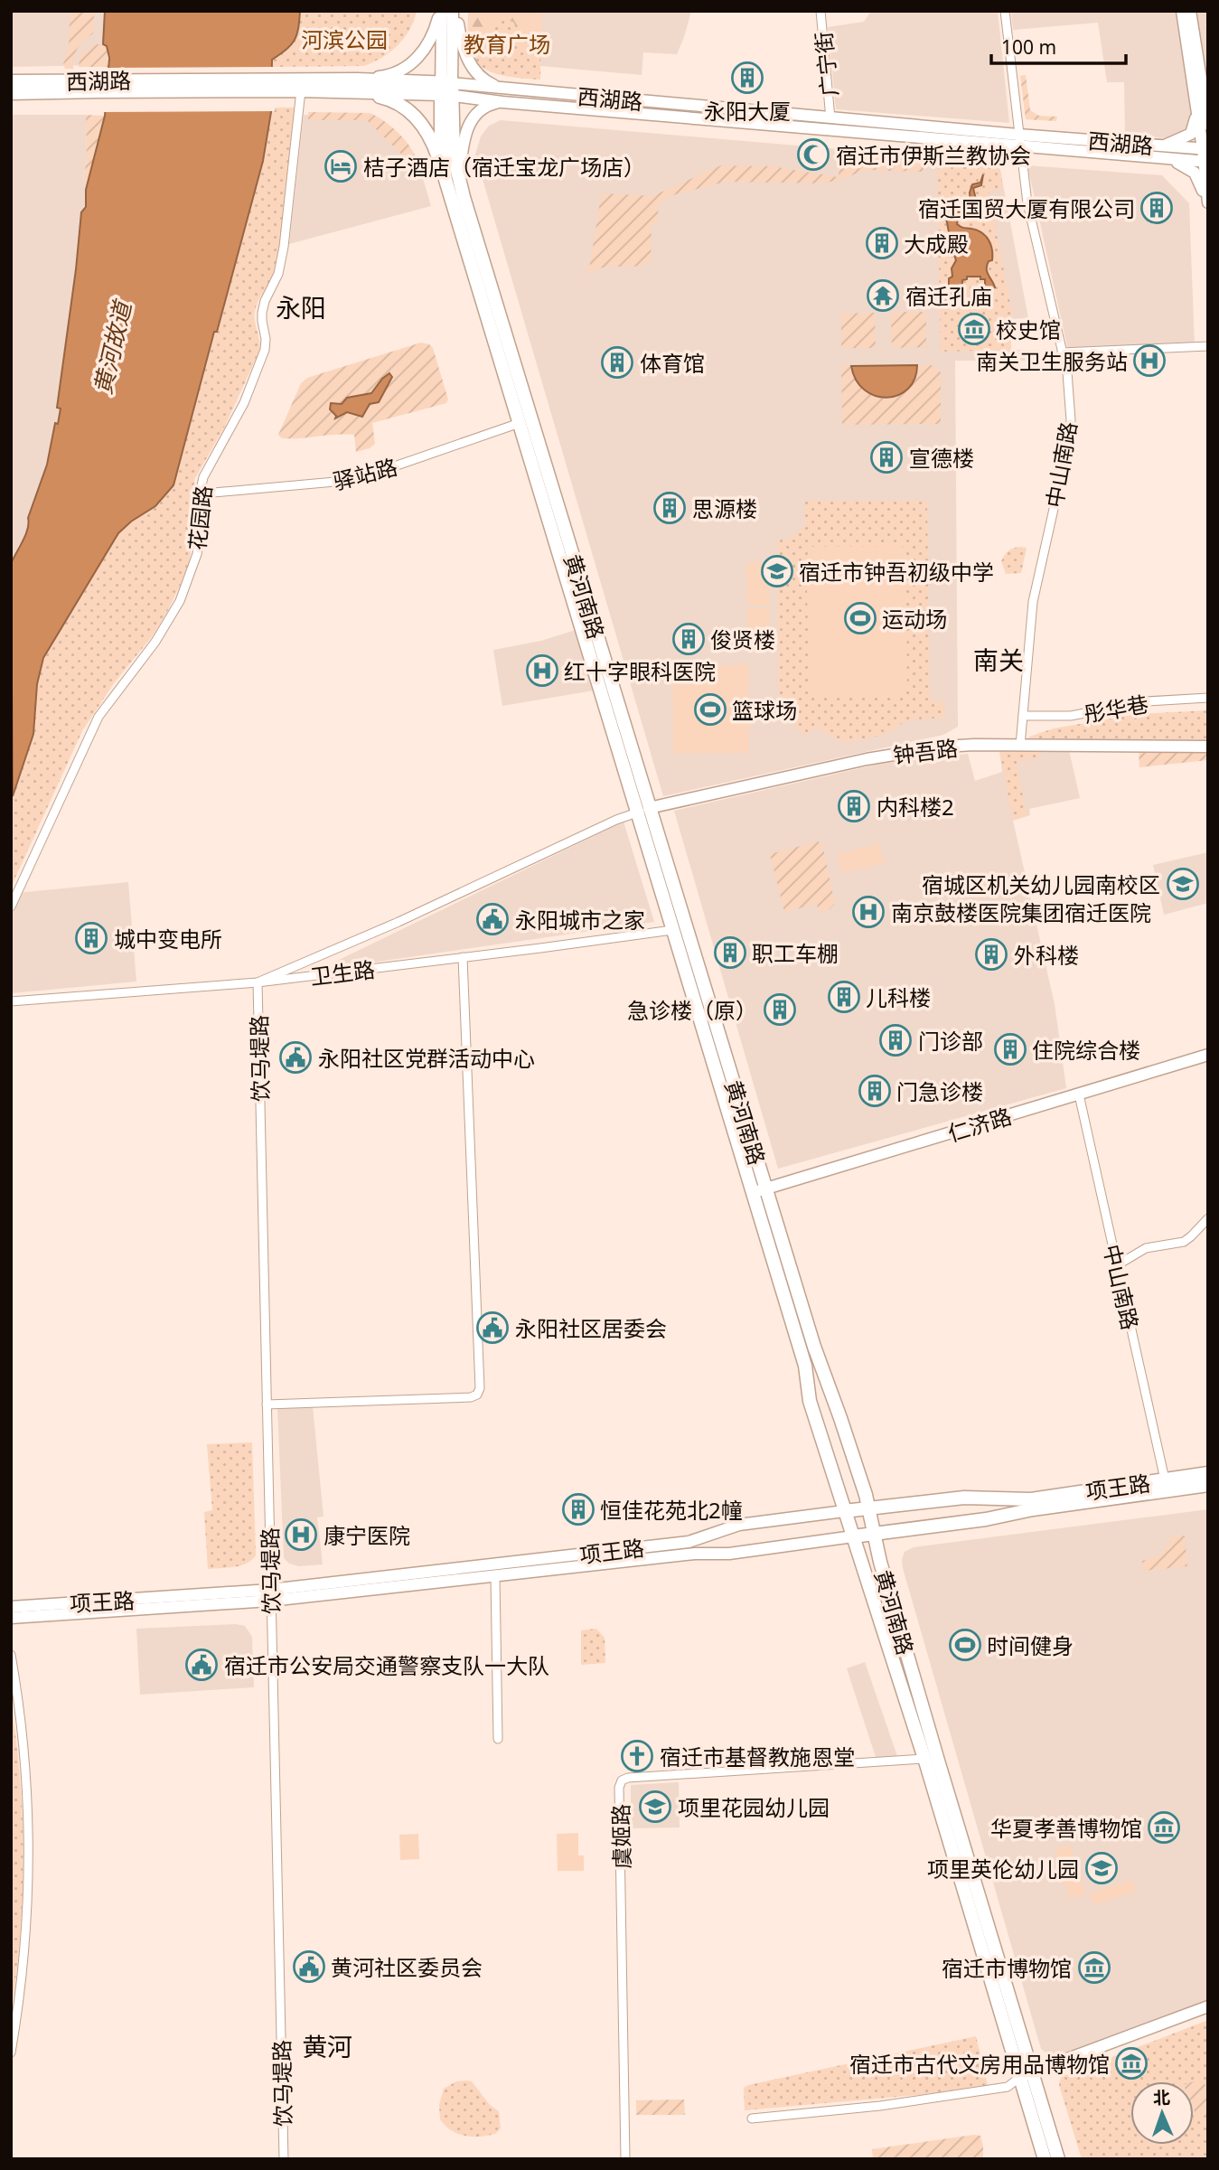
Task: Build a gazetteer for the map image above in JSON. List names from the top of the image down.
{
  "streets": {
    "main road": [
      "西湖路",
      "黄河南路",
      "钟吾路",
      "仁济路",
      "项王路"
    ],
    "street": [
      "广宁街",
      "中山南路",
      "驿站路",
      "花园路",
      "彤华巷",
      "卫生路",
      "饮马堤路",
      "虞姬路"
    ]
  },
  "crossings": [
    ["广宁街", "西湖路"],
    ["西湖路", "中山南路"],
    ["西湖路", "花园路"],
    ["西湖路", "黄河南路"],
    ["中山南路", "彤华巷"],
    ["中山南路", "钟吾路"],
    ["中山南路", "仁济路"],
    ["中山南路", "项王路"],
    ["驿站路", "花园路"],
    ["驿站路", "黄河南路"],
    ["黄河南路", "钟吾路"],
    ["黄河南路", "卫生路"],
    ["黄河南路", "仁济路"],
    ["黄河南路", "项王路"],
    ["黄河南路", "虞姬路"],
    ["卫生路", "饮马堤路"],
    ["饮马堤路", "项王路"]
  ],
  "districts": ["永阳", "南关", "黄河"],
  "water": ["黄河故道"],
  "parks": ["河滨公园", "教育广场"],
  "places": {
    "building": [
      "永阳大厦",
      "宿迁国贸大厦有限公司",
      "大成殿",
      "体育馆",
      "宣德楼",
      "思源楼",
      "俊贤楼",
      "内科楼2",
      "城中变电所",
      "职工车棚",
      "外科楼",
      "儿科楼",
      "急诊楼（原）",
      "门诊部",
      "住院综合楼",
      "门急诊楼",
      "恒佳花苑北2幢"
    ],
    "mosque": ["宿迁市伊斯兰教协会"],
    "hotel": ["桔子酒店（宿迁宝龙广场店）"],
    "temple": ["宿迁孔庙"],
    "museum": [
      "校史馆",
      "华夏孝善博物馆",
      "宿迁市博物馆",
      "宿迁市古代文房用品博物馆"
    ],
    "hospital": [
      "南关卫生服务站",
      "红十字眼科医院",
      "南京鼓楼医院集团宿迁医院",
      "康宁医院"
    ],
    "school or university": [
      "宿迁市钟吾初级中学",
      "宿城区机关幼儿园南校区",
      "项里花园幼儿园",
      "项里英伦幼儿园"
    ],
    "sports": ["运动场", "篮球场", "时间健身"],
    "public building": [
      "永阳城市之家",
      "永阳社区党群活动中心",
      "永阳社区居委会",
      "宿迁市公安局交通警察支队一大队",
      "黄河社区委员会"
    ],
    "church": ["宿迁市基督教施恩堂"]
  },
  "scale_bar": "100 m",
  "north": "top"
}
